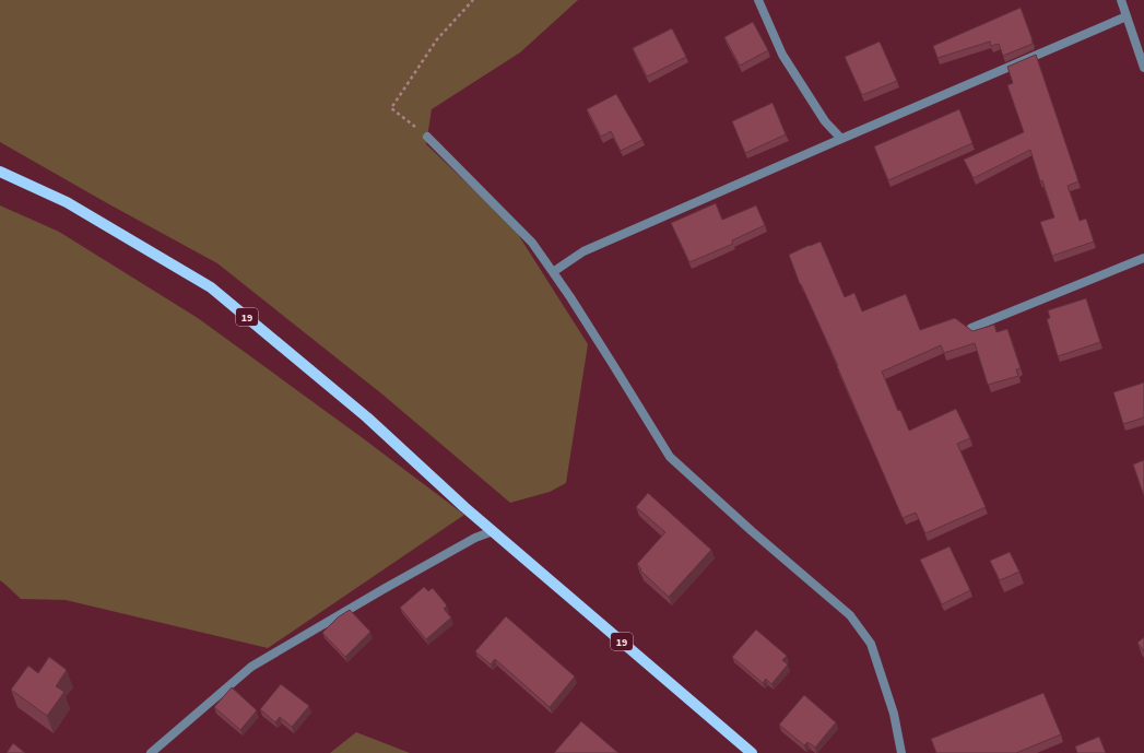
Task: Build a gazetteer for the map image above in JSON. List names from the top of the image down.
{
  "streets": {
    "main road": ["19"]
  }
}
